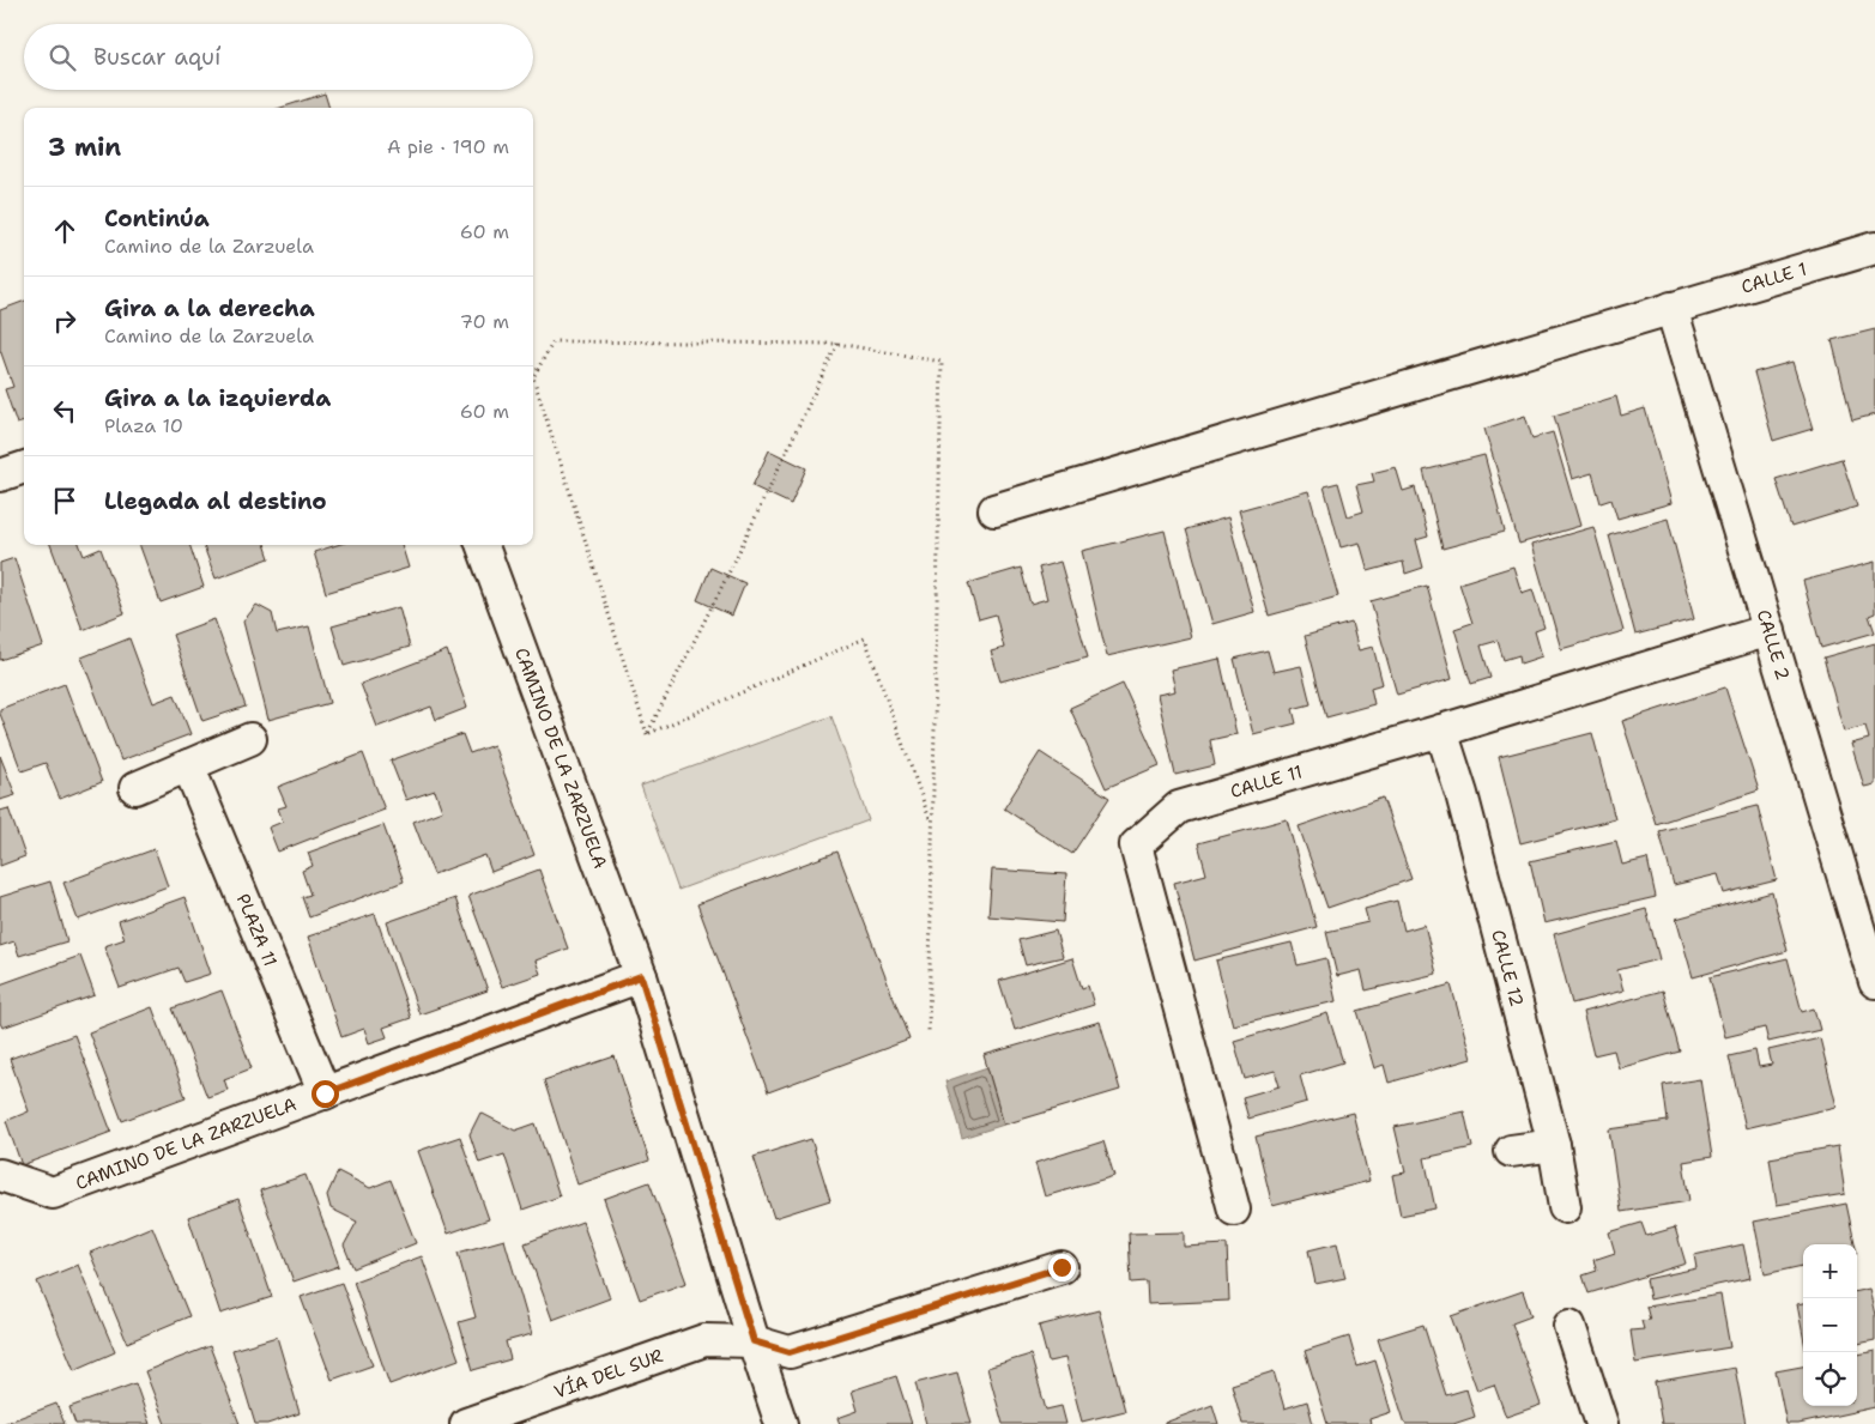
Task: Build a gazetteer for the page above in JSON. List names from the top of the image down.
{
  "streets": {
    "street": [
      "CALLE 1",
      "CALLE 2",
      "CAMINO DE LA ZARZUELA",
      "CALLE 11",
      "PLAZA 11",
      "CALLE 12",
      "VÍA DEL SUR"
    ]
  },
  "crossings": [
    ["CALLE 1", "CALLE 2"],
    ["CALLE 2", "CALLE 11"],
    ["CAMINO DE LA ZARZUELA", "PLAZA 11"],
    ["CAMINO DE LA ZARZUELA", "VÍA DEL SUR"],
    ["CALLE 11", "CALLE 12"]
  ],
  "page": {
    "search": "Buscar aquí",
    "heading": ["3 min", "A pie · 190 m"],
    "list": [
      ["Continúa", "Camino de la Zarzuela", "60 m"],
      ["Gira a la derecha", "Camino de la Zarzuela", "70 m"],
      ["Gira a la izquierda", "Plaza 10", "60 m"],
      "Llegada al destino"
    ],
    "map_buttons": ["+", "−"]
  }
}
